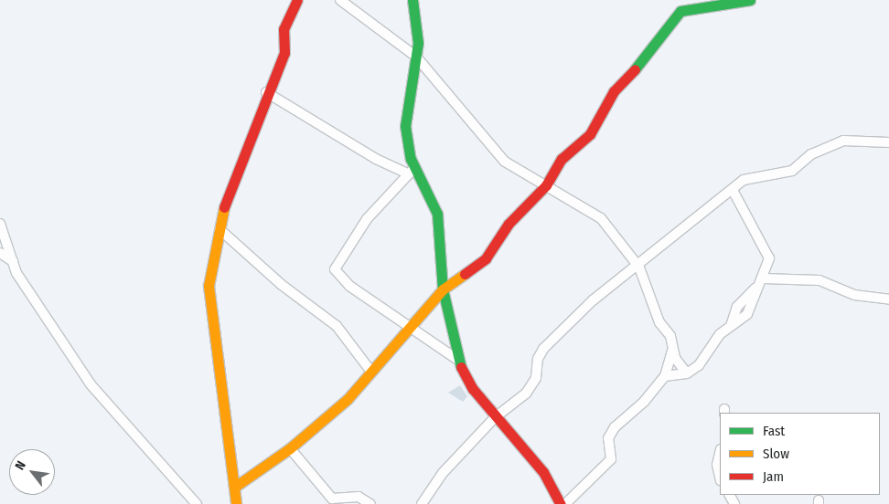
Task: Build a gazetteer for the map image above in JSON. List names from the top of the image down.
{
  "legend": ["Fast", "Slow", "Jam"],
  "north": "top left"
}
